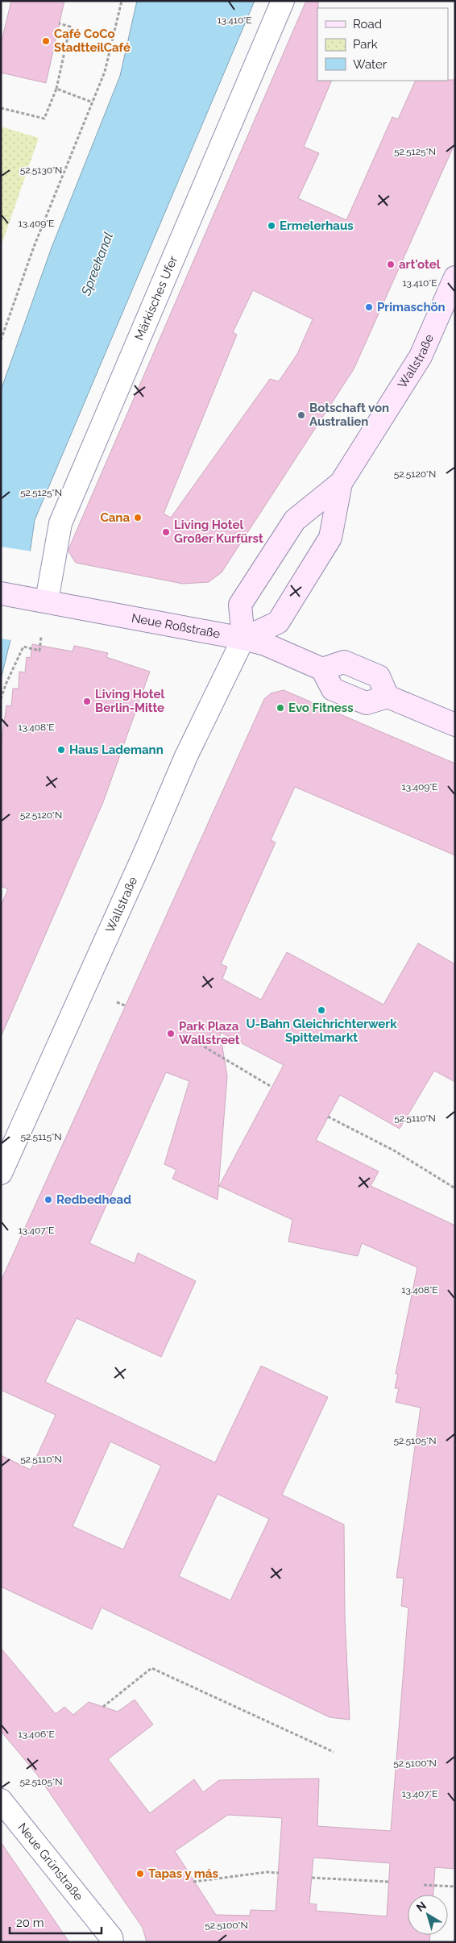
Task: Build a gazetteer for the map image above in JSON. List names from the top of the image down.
{
  "streets": {
    "street": [
      "Märkisches Ufer",
      "Wallstraße",
      "Neue Roßstraße",
      "Neue Grünstraße"
    ]
  },
  "crossings": [
    ["Märkisches Ufer", "Neue Roßstraße"],
    ["Wallstraße", "Neue Roßstraße"]
  ],
  "water": ["Spreekanal"],
  "places": [
    "Café CoCo StadtteilCafé",
    "Ermelerhaus",
    "art'otel",
    "Primaschön",
    "Botschaft von Australien",
    "Cana",
    "Living Hotel Großer Kurfürst",
    "Living Hotel Berlin-Mitte",
    "Evo Fitness",
    "Haus Lademann",
    "U-Bahn Gleichrichterwerk Spittelmarkt",
    "Park Plaza Wallstreet",
    "Redbedhead",
    "Tapas y más"
  ],
  "legend": ["Road", "Park", "Water"],
  "scale_bar": "20 m",
  "north": "top left",
  "coordinates": [
    "13.410°E",
    "52.5125°N",
    "52.5130°N",
    "13.409°E",
    "52.5120°N",
    "13.408°E",
    "52.5110°N",
    "52.5115°N",
    "13.407°E",
    "52.5105°N",
    "13.406°E",
    "52.5100°N"
  ]
}
